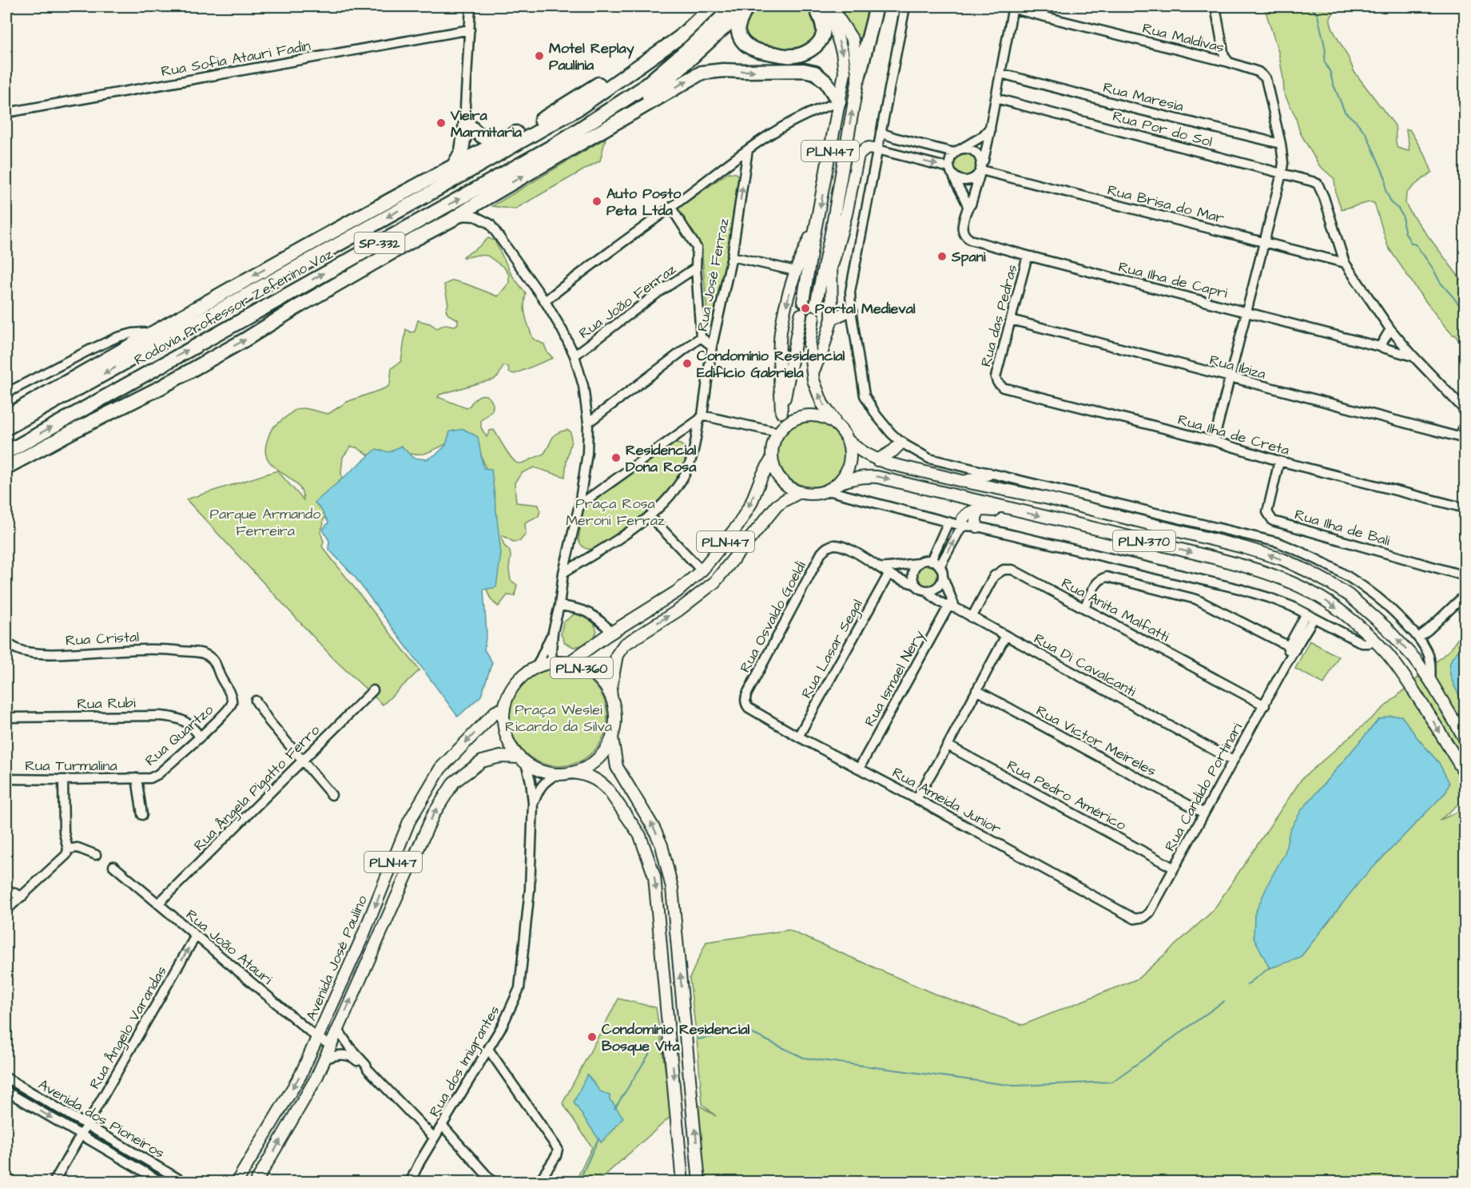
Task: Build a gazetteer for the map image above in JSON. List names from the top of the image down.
{
  "streets": {
    "highway": ["SP-332", "Rodovia Professor Zeferino Vaz"],
    "main road": [
      "PLN-147",
      "PLN-370",
      "PLN-360",
      "Avenida José Paulino"
    ],
    "street": [
      "Rua Maldivas",
      "Rua Sofia Atauri Fadin",
      "Rua Maresia",
      "Rua Por do Sol",
      "Rua Brisa do Mar",
      "Rua José Ferraz",
      "Rua Ilha de Capri",
      "Rua João Ferraz",
      "Rua das Pedras",
      "Rua Ibiza",
      "Rua Ilha de Creta",
      "Rua Ilha de Bali",
      "Rua Anita Malfatti",
      "Rua Osvaldo Goeldi",
      "Rua Cristal",
      "Rua Lasar Segal",
      "Rua Di Cavalcanti",
      "Rua Ismael Nery",
      "Rua Rubi",
      "Rua Quartzo",
      "Rua Victor Meireles",
      "Rua Turmalina",
      "Rua Candido Portinari",
      "Rua Ângela Pigatto Ferro",
      "Rua Pedro Américo",
      "Rua Ameida Junior",
      "Rua João Atauri",
      "Rua Ângelo Varandas",
      "Rua dos Imigrantes",
      "Avenida dos Pioneiros"
    ]
  },
  "crossings": [
    ["Rua Maldivas", "Rua Maresia"],
    ["Rua Por do Sol", "Rua Brisa do Mar"],
    ["PLN-147", "PLN-370"],
    ["PLN-147", "PLN-360"],
    ["PLN-147", "Avenida José Paulino"],
    ["PLN-147", "Rua dos Imigrantes"],
    ["Rua Ilha de Capri", "Rua das Pedras"],
    ["Rua das Pedras", "Rua Ibiza"],
    ["Rua das Pedras", "Rua Ilha de Creta"],
    ["Rua Ilha de Creta", "Rua Ilha de Bali"],
    ["Rua Anita Malfatti", "Rua Di Cavalcanti"],
    ["Rua Anita Malfatti", "Rua Candido Portinari"],
    ["Rua Osvaldo Goeldi", "Rua Ameida Junior"],
    ["Rua Cristal", "Rua Quartzo"],
    ["Rua Lasar Segal", "Rua Ameida Junior"],
    ["Rua Di Cavalcanti", "Rua Ismael Nery"],
    ["Rua Di Cavalcanti", "Rua Candido Portinari"],
    ["PLN-360", "Avenida José Paulino"],
    ["PLN-360", "Rua dos Imigrantes"],
    ["Rua Ismael Nery", "Rua Ameida Junior"],
    ["Rua Rubi", "Rua Quartzo"],
    ["Rua Quartzo", "Rua Turmalina"],
    ["Rua Victor Meireles", "Rua Candido Portinari"],
    ["Rua Candido Portinari", "Rua Pedro Américo"],
    ["Rua Candido Portinari", "Rua Ameida Junior"],
    ["Rua Ângela Pigatto Ferro", "Rua João Atauri"],
    ["Rua João Atauri", "Avenida José Paulino"],
    ["Rua João Atauri", "Rua Ângelo Varandas"],
    ["Avenida José Paulino", "Rua dos Imigrantes"],
    ["Rua Ângelo Varandas", "Avenida dos Pioneiros"]
  ],
  "one_way": ["Rua Ângelo Varandas"],
  "parks": ["Praça Rosa Meroni Ferraz", "Parque Armando Ferreira", "Praça Weslei Ricardo da Silva"],
  "places": [
    "Motel Replay Paulínia",
    "Vieira Marmitaria",
    "Auto Posto Peta Ltda",
    "Spani",
    "Portal Medieval",
    "Condomínio Residencial Edifício Gabriela",
    "Residencial Dona Rosa",
    "Condomínio Residencial Bosque Vita"
  ]
}
